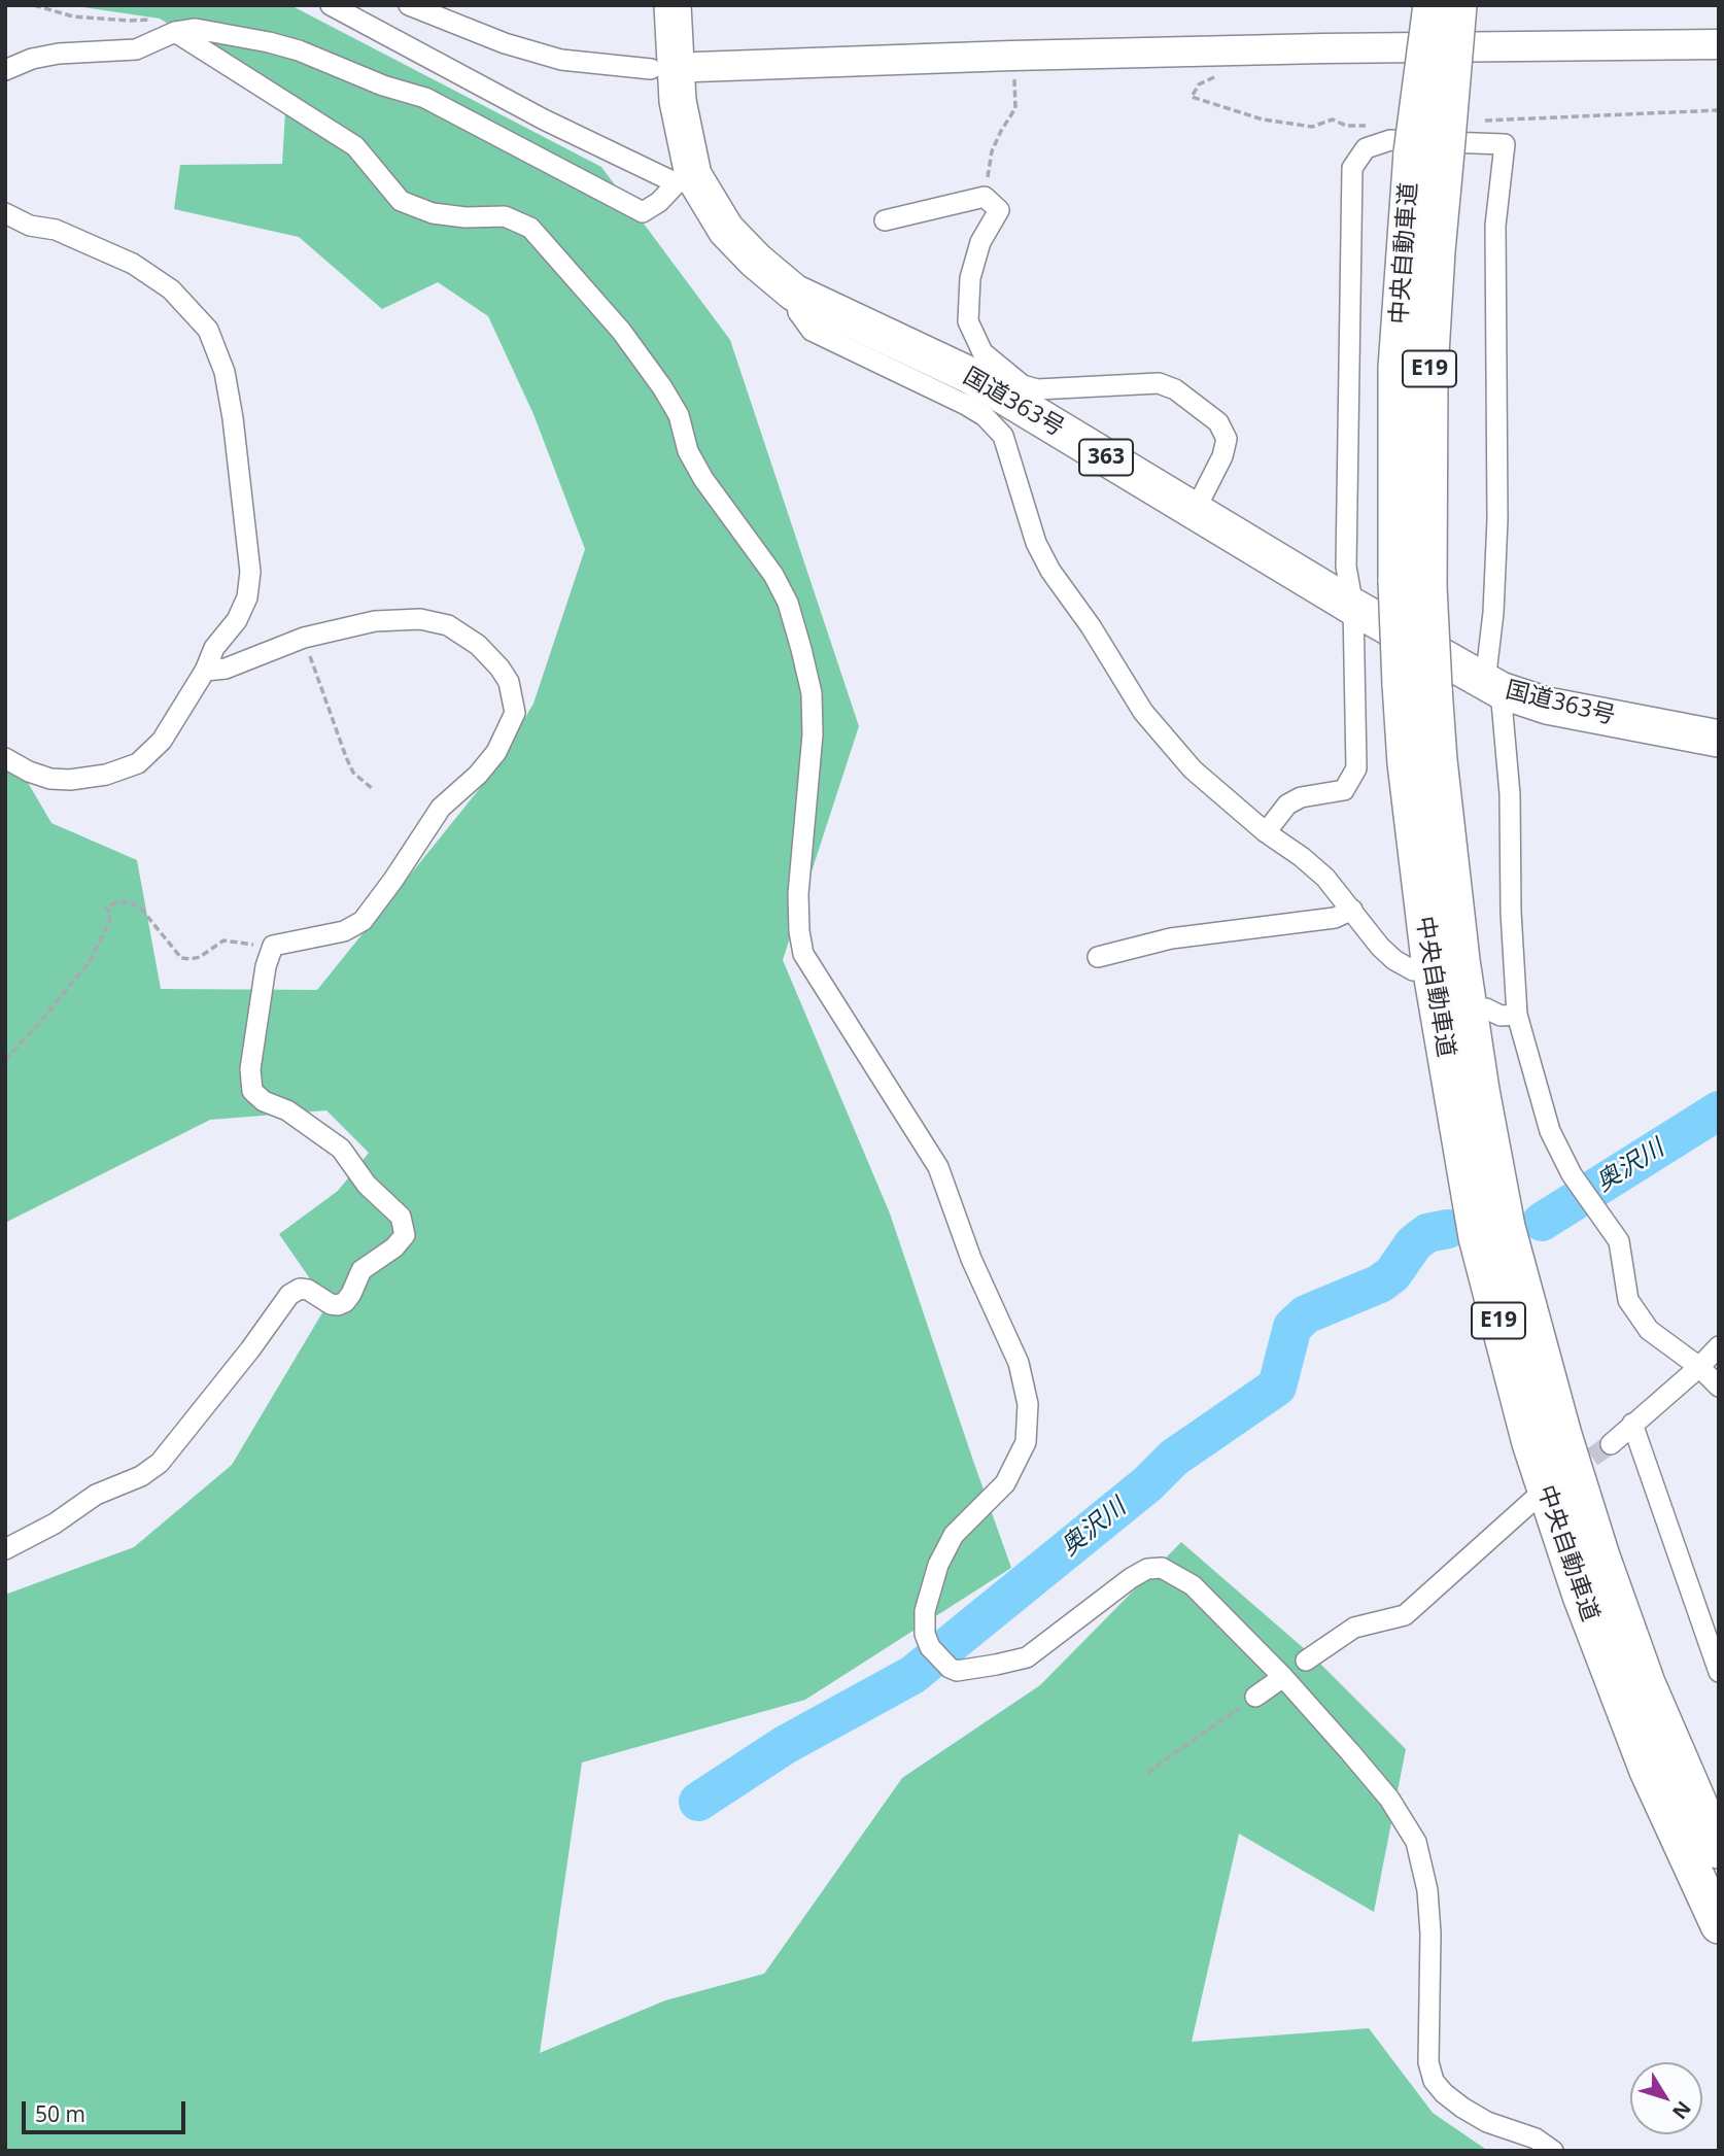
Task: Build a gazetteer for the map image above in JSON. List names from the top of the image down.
{
  "streets": {
    "highway": [
      "中央自動車道",
      "E19",
      "国道363号",
      "363"
    ]
  },
  "water": ["奥沢川"],
  "scale_bar": "50 m",
  "north": "bottom right"
}
